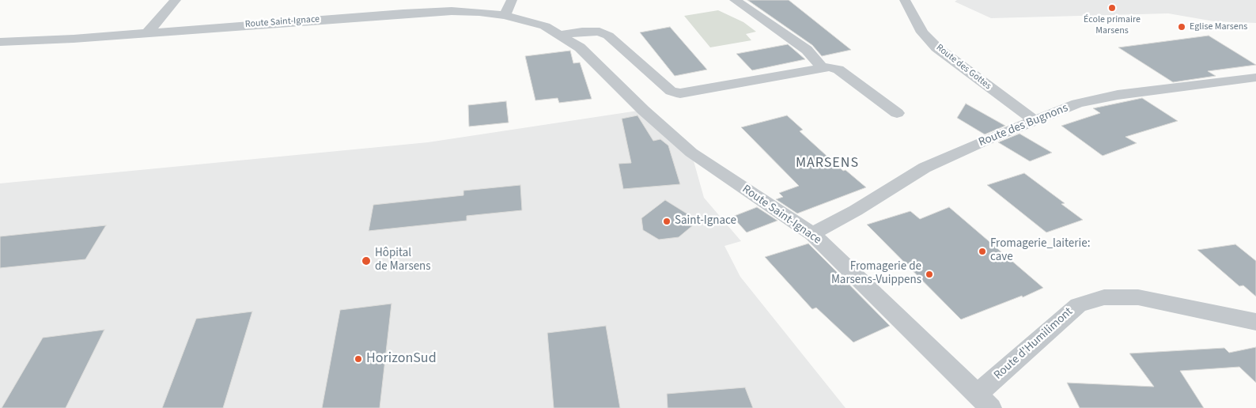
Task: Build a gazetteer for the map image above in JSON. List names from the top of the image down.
{
  "streets": {
    "street": [
      "Route Saint-Ignace",
      "Route des Gottes",
      "Route des Bugnons",
      "Route d'Humilimont"
    ]
  },
  "crossings": [
    ["Route Saint-Ignace", "Route des Bugnons"],
    ["Route Saint-Ignace", "Route d'Humilimont"],
    ["Route des Gottes", "Route des Bugnons"]
  ],
  "districts": ["MARSENS"],
  "places": [
    "École primaire Marsens",
    "Eglise Marsens",
    "Saint-Ignace",
    "Fromagerie_laiterie: cave",
    "Hôpital de Marsens",
    "Fromagerie de Marsens-Vuippens",
    "HorizonSud"
  ]
}
